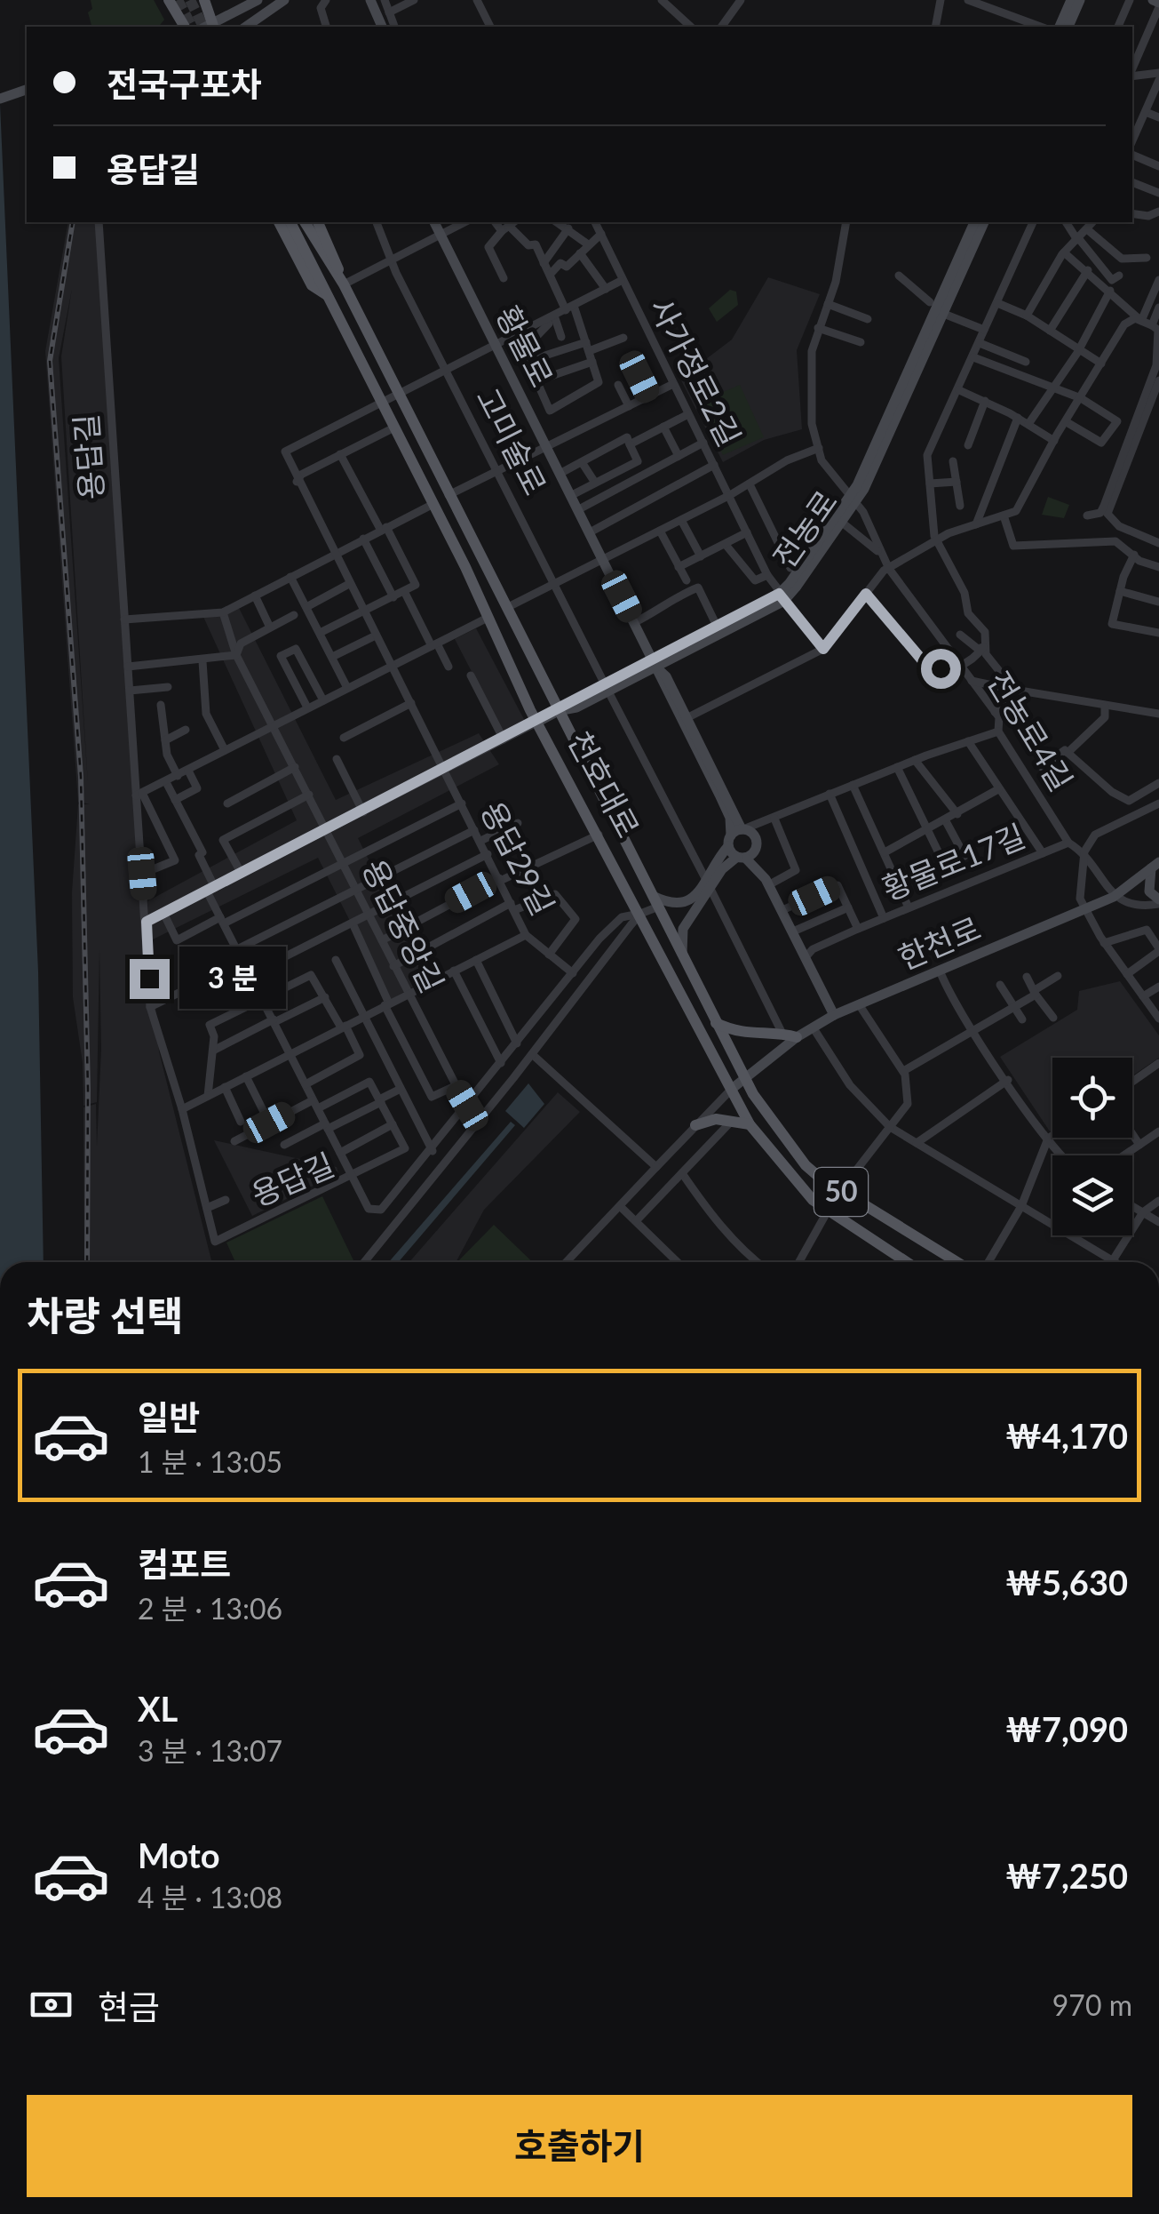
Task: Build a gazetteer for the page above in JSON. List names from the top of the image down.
{
  "streets": {
    "main road": [
      "황물로",
      "전농로",
      "천호대로",
      "한천로",
      "50"
    ],
    "street": [
      "사가정로2길",
      "고미술로",
      "용답길",
      "전농로4길",
      "용답29길",
      "황물로17길",
      "용답중앙길"
    ]
  },
  "crossings": [
    ["황물로", "전농로"],
    ["사가정로2길", "전농로"],
    ["고미술로", "전농로"],
    ["용답길", "천호대로"],
    ["용답길", "용답29길"],
    ["용답길", "용답중앙길"],
    ["전농로", "전농로4길"],
    ["전농로", "천호대로"],
    ["전농로4길", "황물로17길"],
    ["전농로4길", "한천로"],
    ["천호대로", "용답29길"],
    ["천호대로", "한천로"]
  ],
  "page": {
    "banner": ["전국구포차", "용답길"],
    "bubble": "3 분",
    "heading": "차량 선택",
    "list": [
      {
        "name": "일반",
        "note": "1 분 · 13:05",
        "value": "₩4,170"
      },
      {
        "name": "컴포트",
        "note": "2 분 · 13:06",
        "value": "₩5,630"
      },
      {
        "name": "XL",
        "note": "3 분 · 13:07",
        "value": "₩7,090"
      },
      {
        "name": "Moto",
        "note": "4 분 · 13:08",
        "value": "₩7,250"
      }
    ],
    "pay": ["현금", "970 m"],
    "buttons": "호출하기"
  }
}
